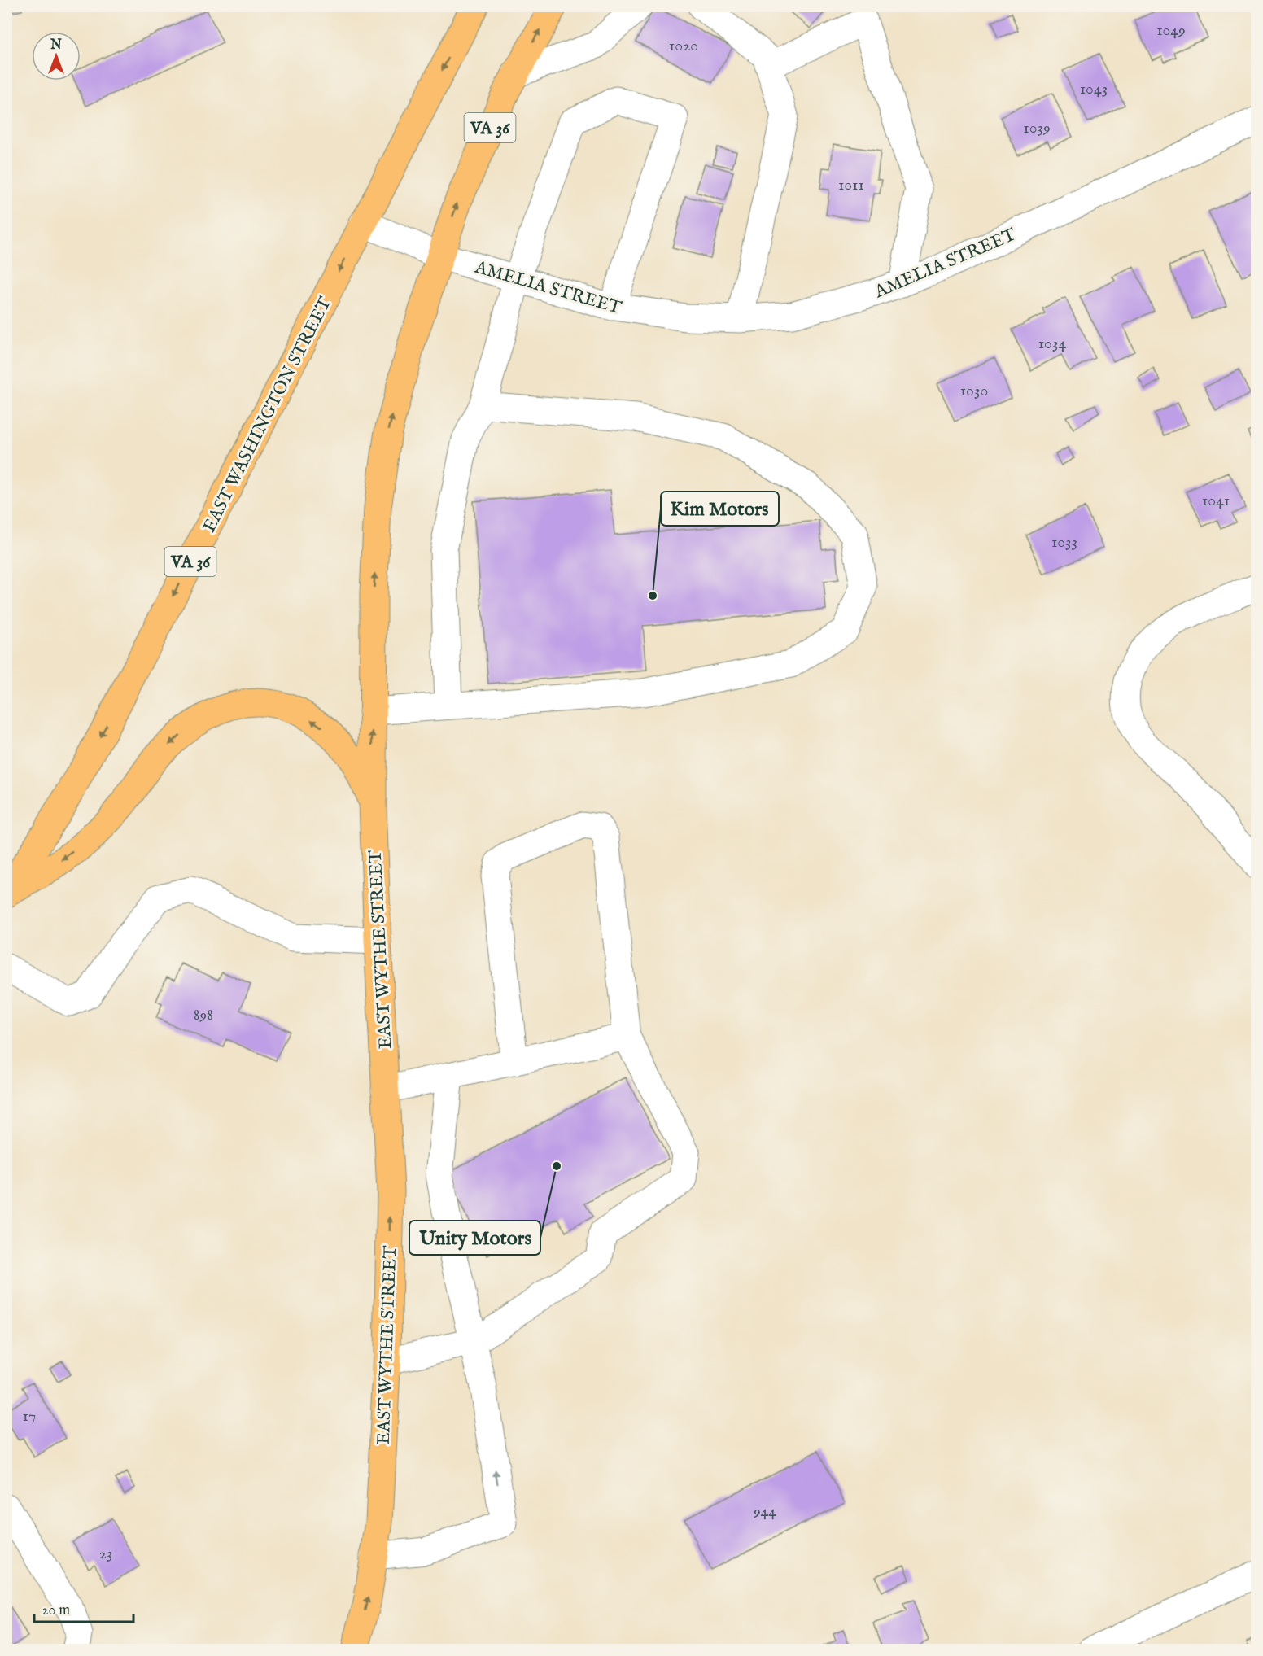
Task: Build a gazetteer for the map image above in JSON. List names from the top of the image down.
{
  "streets": {
    "highway": ["VA 36", "EAST WASHINGTON STREET", "EAST WYTHE STREET"],
    "street": ["AMELIA STREET"]
  },
  "crossings": [
    ["VA 36", "AMELIA STREET"],
    ["VA 36", "EAST WYTHE STREET"],
    ["AMELIA STREET", "EAST WASHINGTON STREET"],
    ["AMELIA STREET", "EAST WYTHE STREET"]
  ],
  "one_way": ["EAST WASHINGTON STREET", "EAST WYTHE STREET"],
  "places": ["Kim Motors", "Unity Motors"],
  "house_numbers": [
    "1049",
    "1020",
    "1043",
    "1039",
    "1011",
    "1034",
    "1030",
    "1041",
    "1033",
    "898",
    "17",
    "944",
    "23"
  ],
  "scale_bar": "20 m",
  "north": "top"
}
